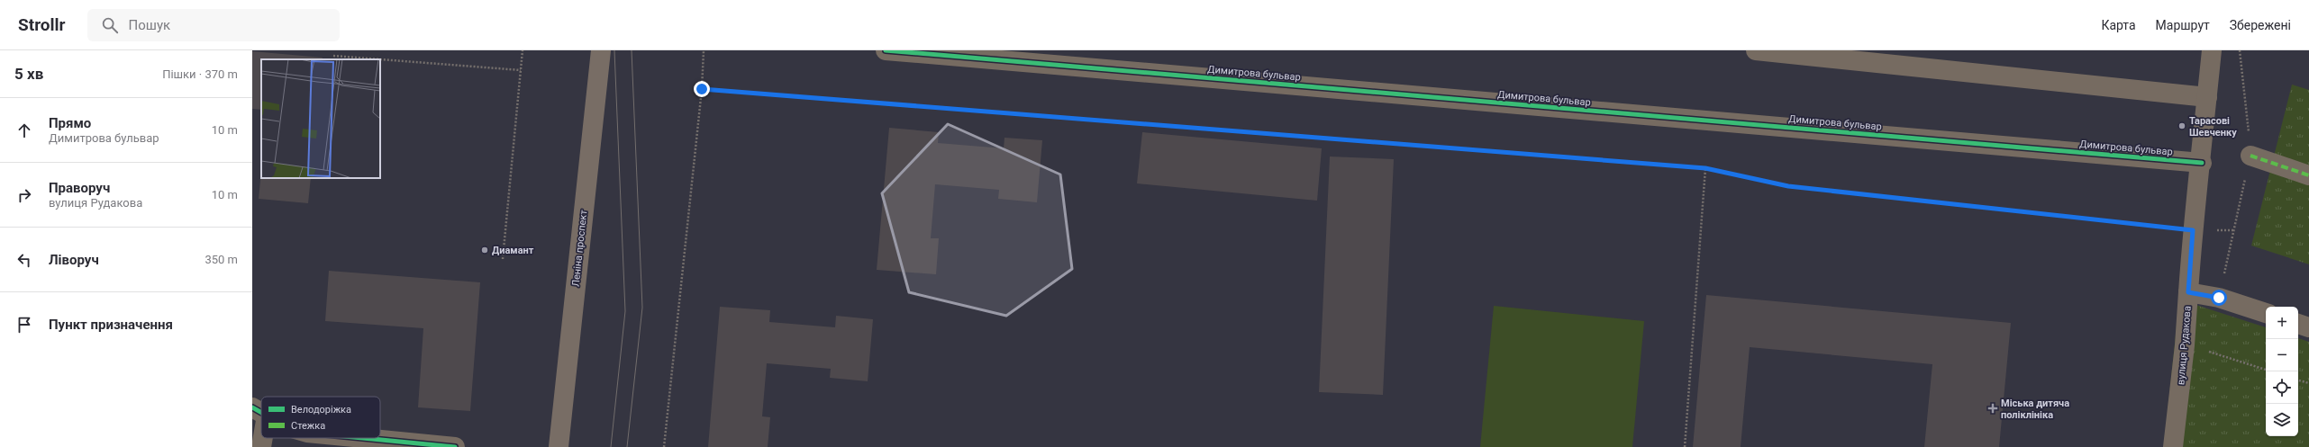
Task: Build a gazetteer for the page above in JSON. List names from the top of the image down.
{
  "streets": {
    "main road": ["Леніна проспект"],
    "street": ["Димитрова бульвар", "вулиця Рудакова"]
  },
  "crossings": [
    ["Димитрова бульвар", "вулиця Рудакова"]
  ],
  "places": {
    "other": ["Тарасові Шевченку", "Диамант"],
    "health": ["Міська дитяча поліклініка"]
  },
  "legend": ["Велодоріжка", "Стежка"],
  "page": {
    "header": "Strollr",
    "search": "Пошук",
    "nav": ["Карта", "Маршрут", "Збережені"],
    "heading": ["5 хв", "Пішки · 370 m"],
    "list": [
      ["Прямо", "Димитрова бульвар", "10 m"],
      ["Праворуч", "вулиця Рудакова", "10 m"],
      ["Ліворуч", "350 m"],
      "Пункт призначення"
    ],
    "map_buttons": ["+", "−"]
  }
}
